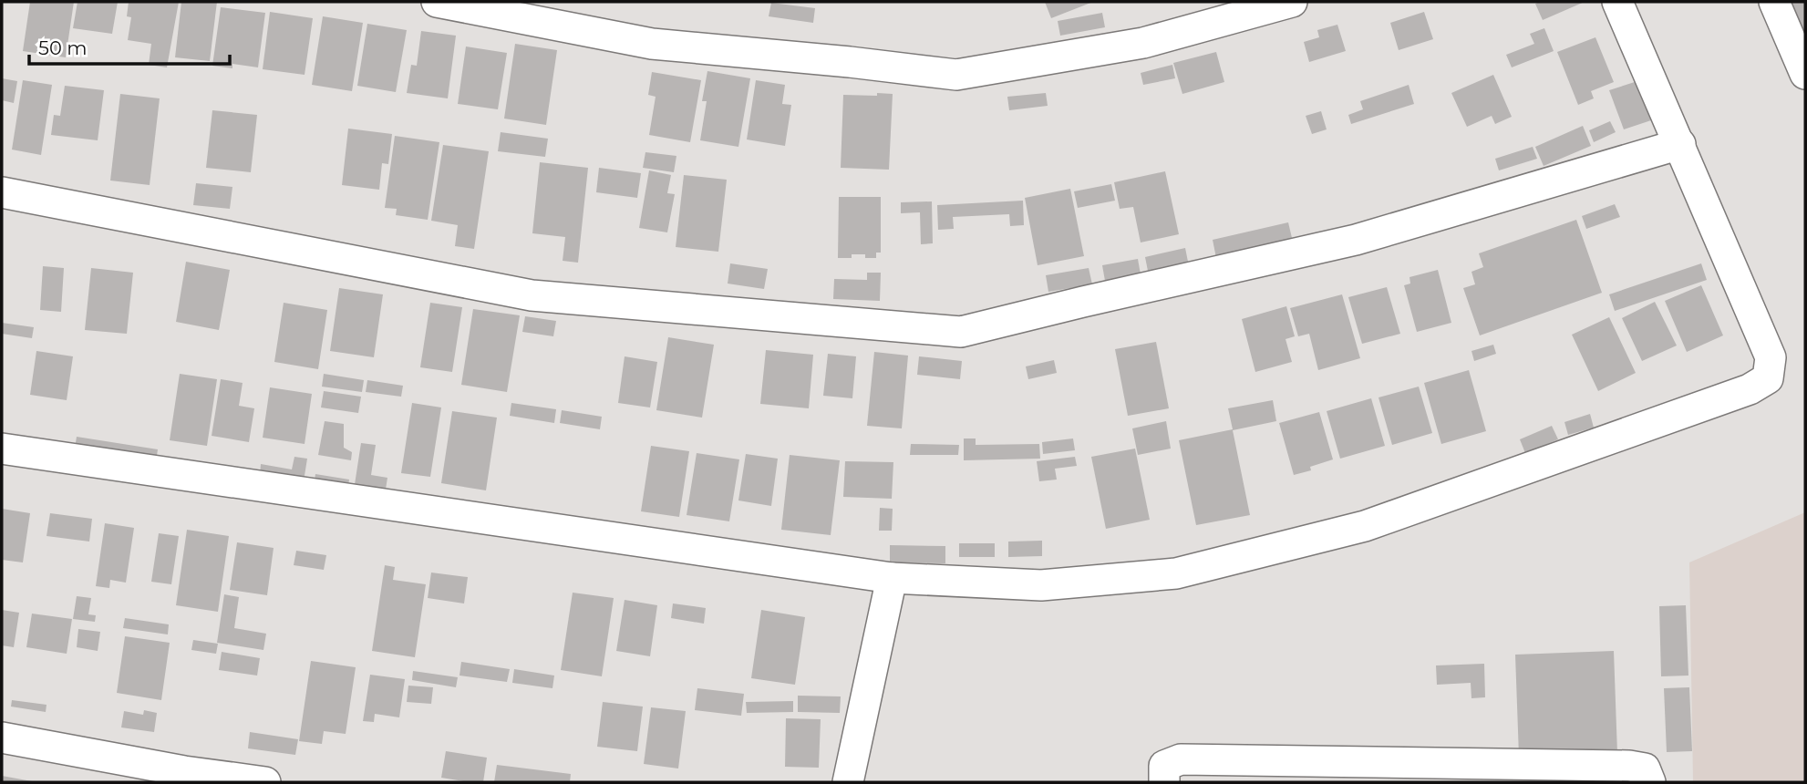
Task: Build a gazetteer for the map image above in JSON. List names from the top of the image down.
{
  "scale_bar": "50 m"
}
